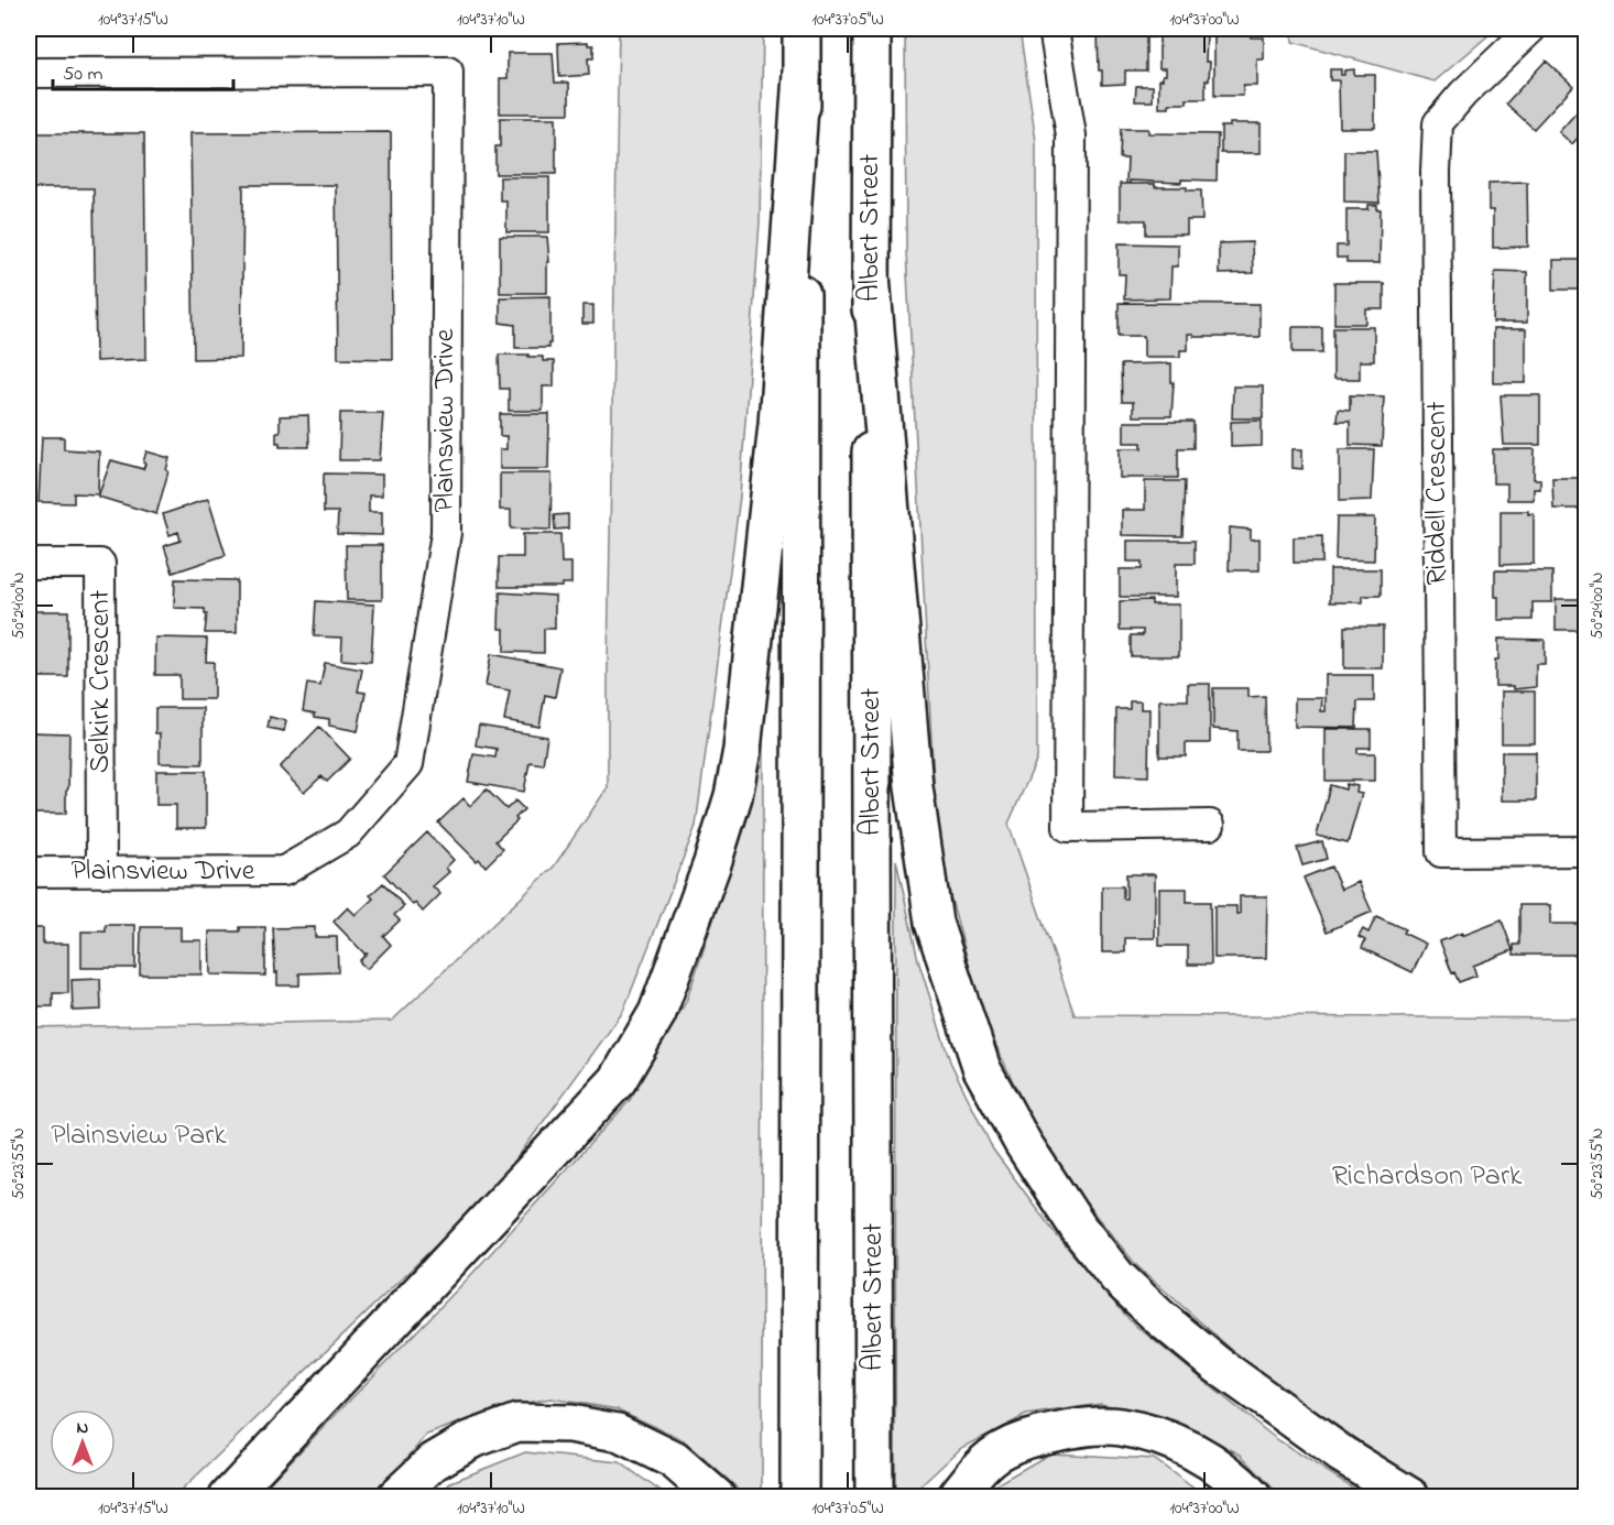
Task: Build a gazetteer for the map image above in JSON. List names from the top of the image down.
{
  "streets": {
    "main road": ["Albert Street"],
    "street": ["Plainsview Drive", "Riddell Crescent", "Selkirk Crescent"]
  },
  "crossings": [
    ["Plainsview Drive", "Selkirk Crescent"]
  ],
  "parks": ["Plainsview Park", "Richardson Park"],
  "scale_bar": "50 m",
  "north": "top",
  "coordinates": [
    "104°37'15\"W",
    "104°37'10\"W",
    "104°37'05\"W",
    "104°37'00\"W",
    "50°24'00\"N",
    "50°23'55\"N"
  ]
}
